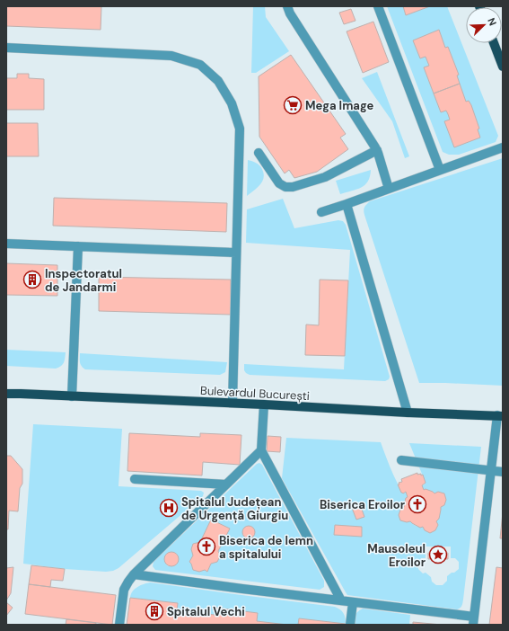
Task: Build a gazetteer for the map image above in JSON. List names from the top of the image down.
{
  "streets": {
    "main road": ["Bulevardul București"]
  },
  "places": {
    "supermarket": ["Mega Image"],
    "building": ["Inspectoratul de Jandarmi", "Spitalul Vechi"],
    "church": ["Biserica Eroilor", "Biserica de lemn a spitalului"],
    "hospital": ["Spitalul Județean de Urgență Giurgiu"],
    "place": ["Mausoleul Eroilor"]
  },
  "north": "top right"
}
